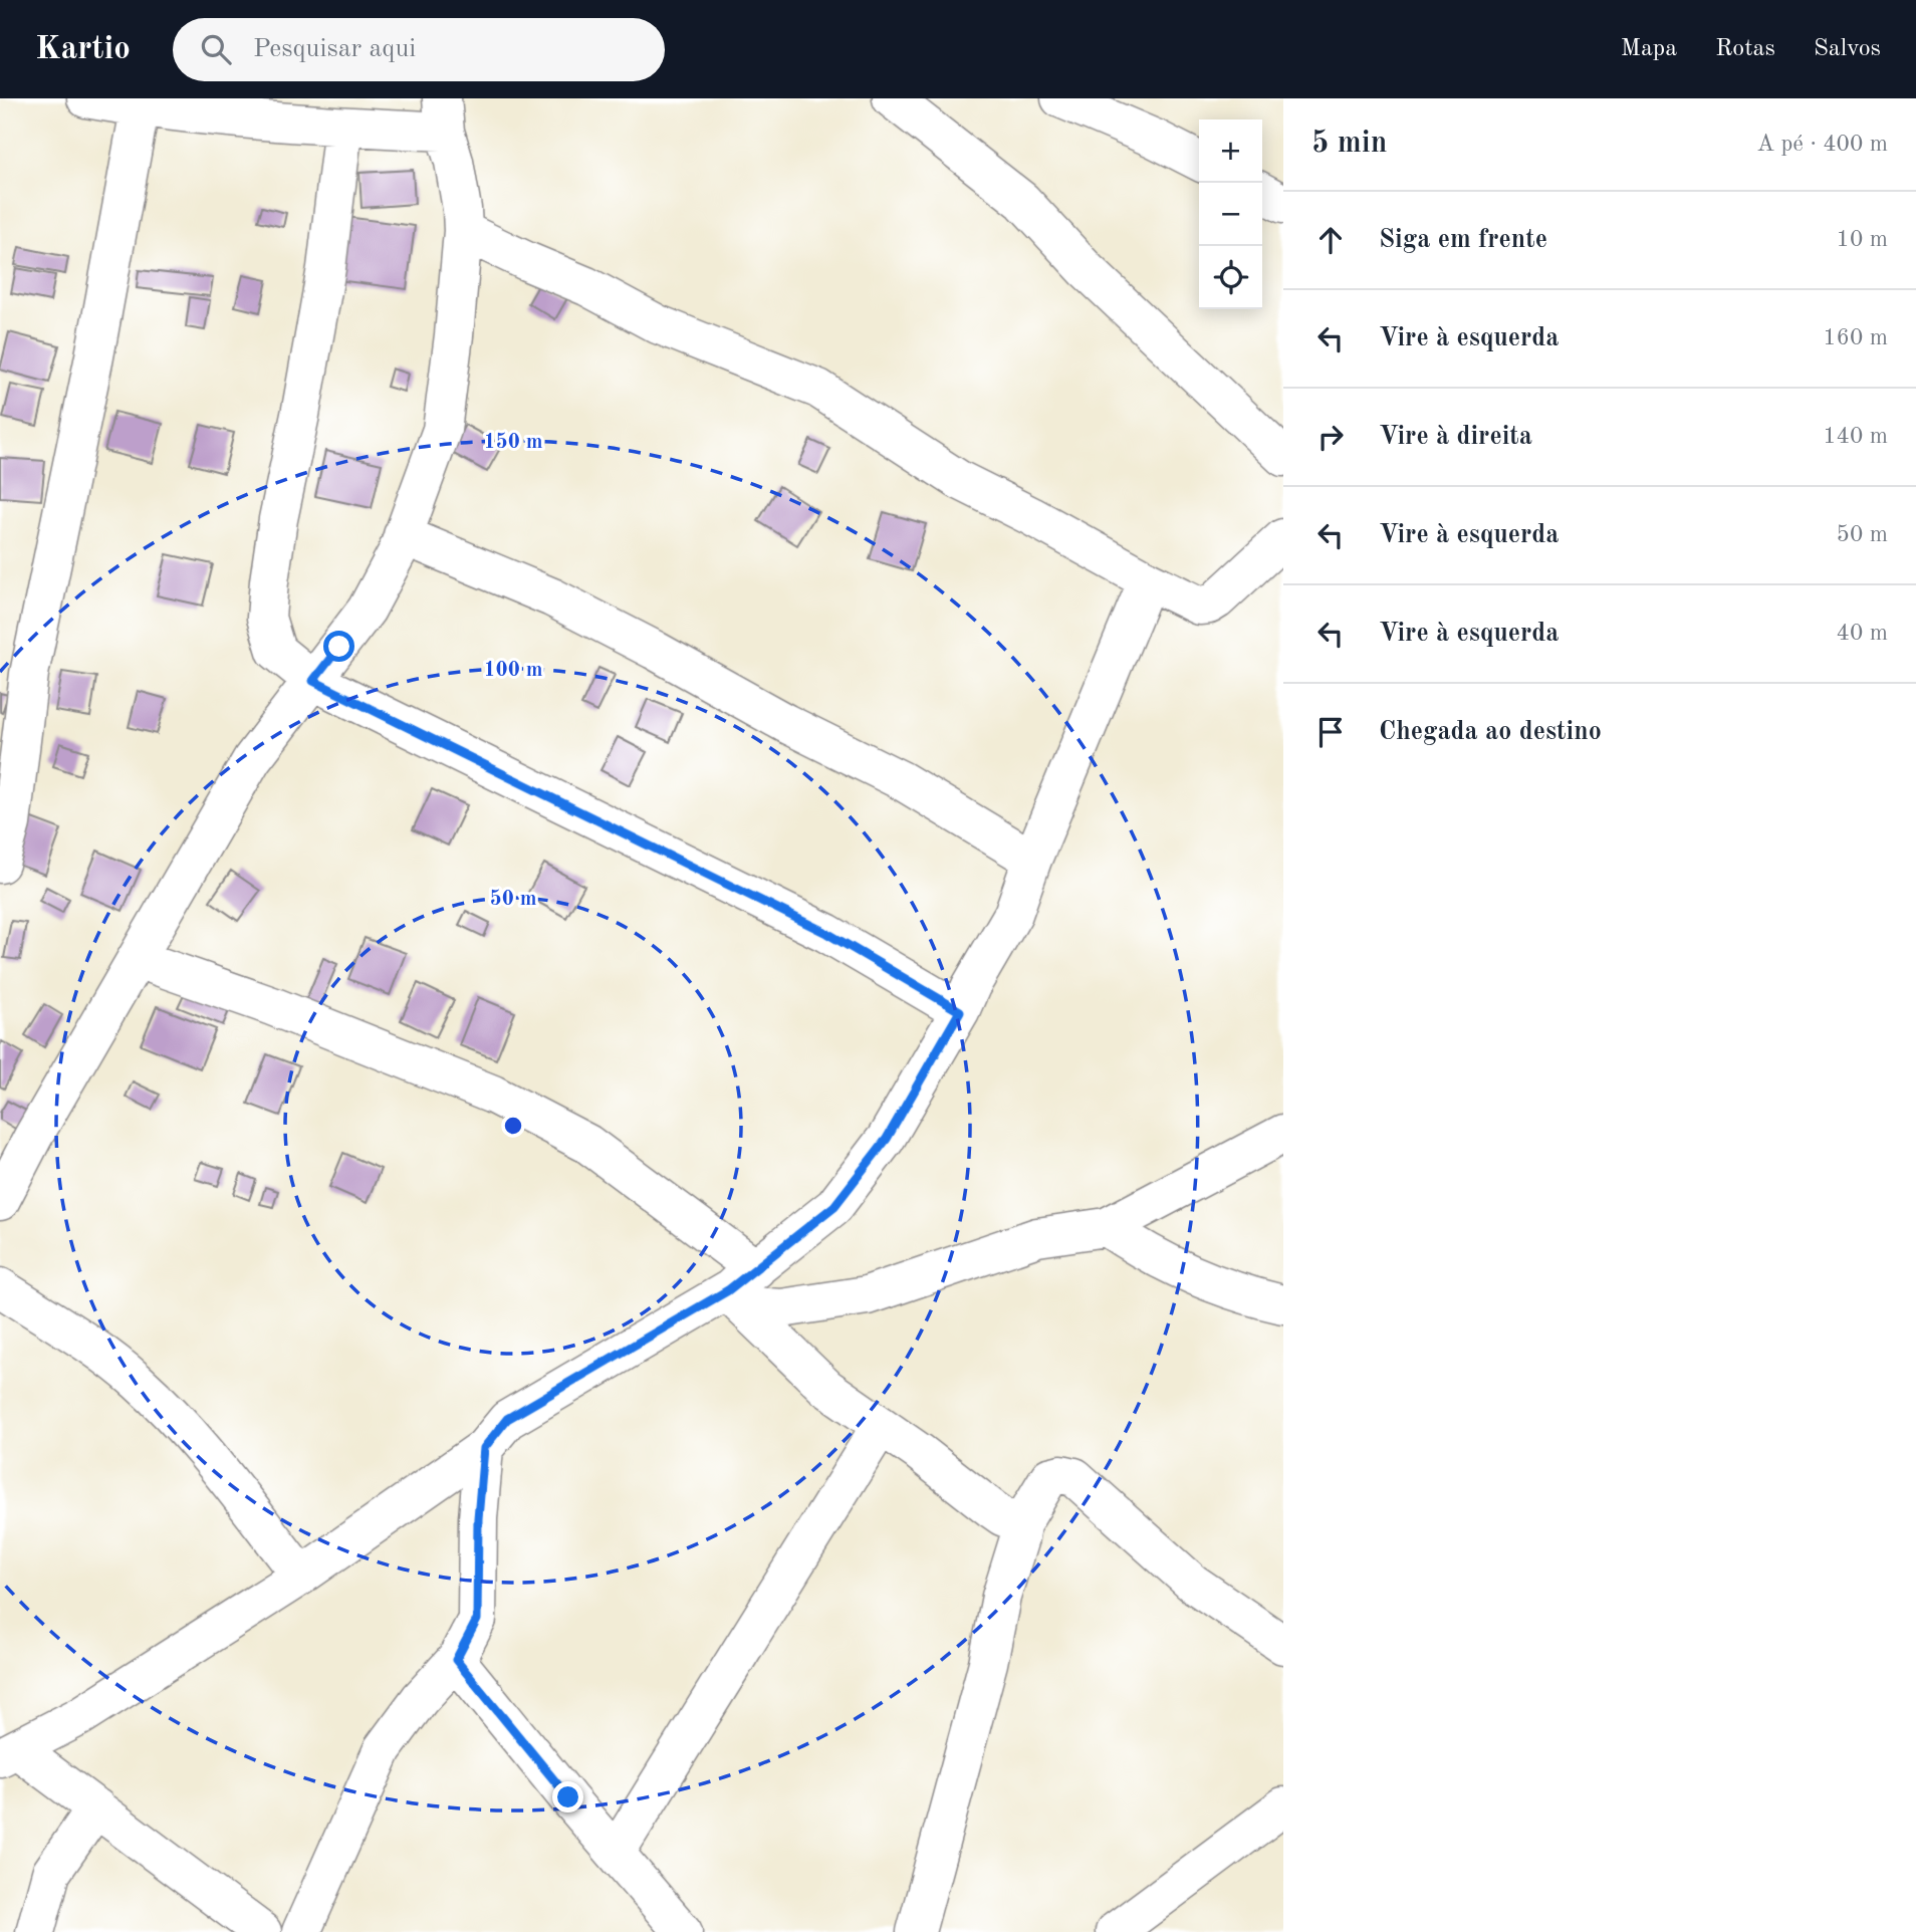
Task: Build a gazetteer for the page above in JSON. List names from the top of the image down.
{
  "page": {
    "header": "Kartio",
    "search": "Pesquisar aqui",
    "nav": ["Mapa", "Rotas", "Salvos"],
    "heading": ["5 min", "A pé · 400 m"],
    "map_buttons": ["+", "−"],
    "list": [
      ["Siga em frente", "10 m"],
      ["Vire à esquerda", "160 m"],
      ["Vire à direita", "140 m"],
      ["Vire à esquerda", "50 m"],
      ["Vire à esquerda", "40 m"],
      "Chegada ao destino"
    ]
  },
  "rings": ["150 m", "100 m", "50 m"]
}
